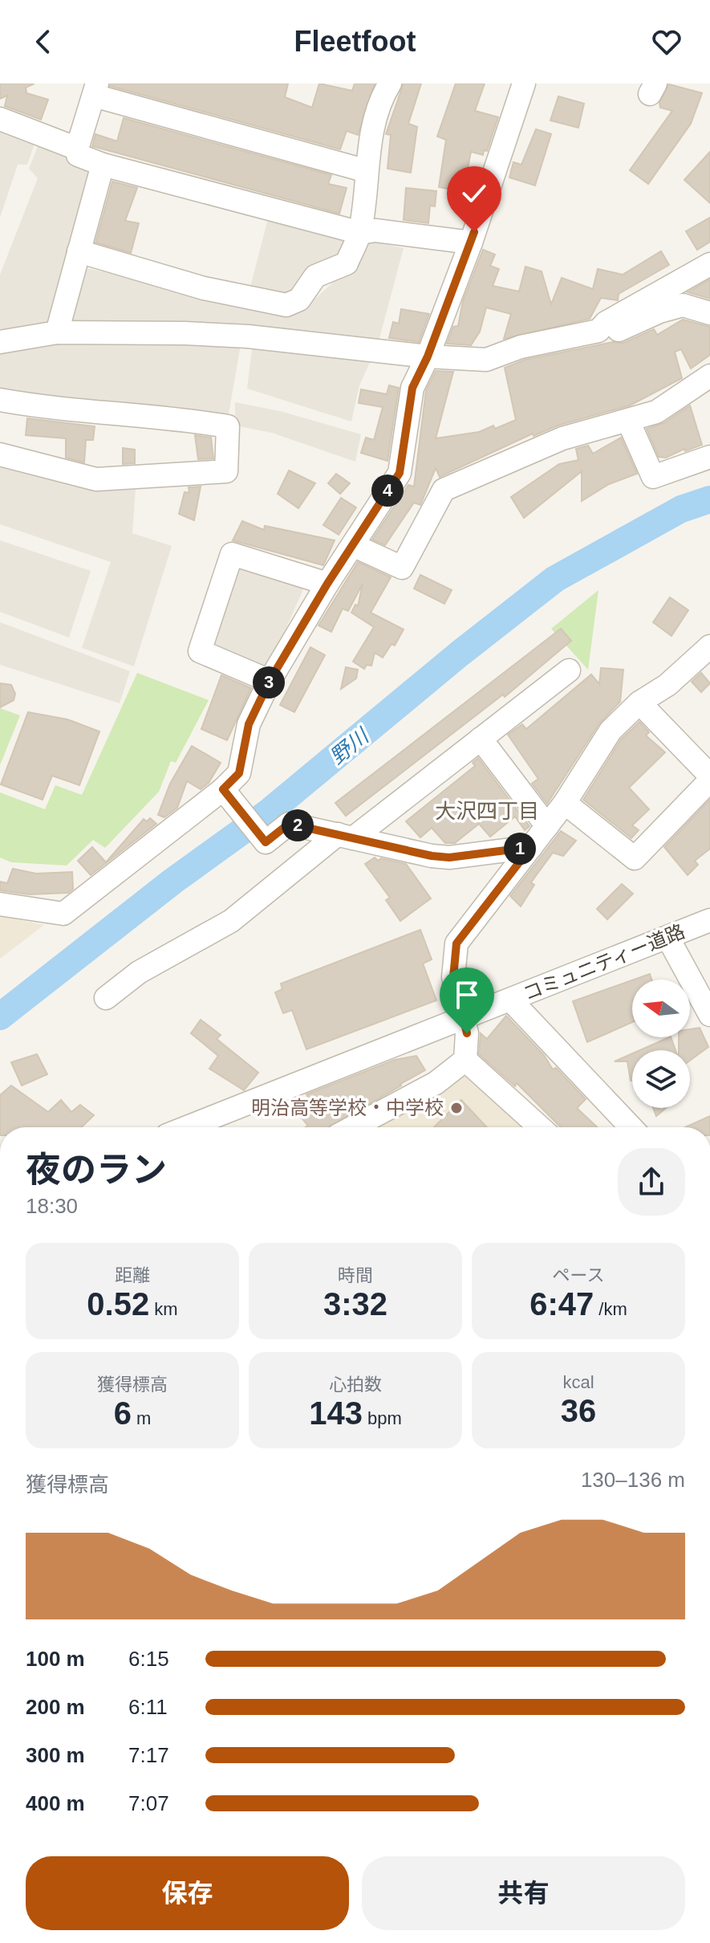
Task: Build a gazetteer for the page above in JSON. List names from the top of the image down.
{
  "streets": {
    "street": ["コミュニティー道路"]
  },
  "districts": ["大沢四丁目"],
  "water": ["野川"],
  "places": ["明治高等学校・中学校"],
  "north": "left",
  "page": {
    "header": "Fleetfoot",
    "pins": [
      "4",
      "3",
      "2",
      "1"
    ],
    "heading": ["夜のラン", "18:30"],
    "stats": [
      ["距離", "0.52 km"],
      ["時間", "3:32"],
      ["ペース", "6:47 /km"],
      ["獲得標高", "6 m"],
      ["心拍数", "143 bpm"],
      ["kcal", "36"]
    ],
    "chart": ["獲得標高", "130–136 m"],
    "list": [
      {
        "name": "100 m",
        "note": "6:15"
      },
      {
        "name": "200 m",
        "note": "6:11"
      },
      {
        "name": "300 m",
        "note": "7:17"
      },
      {
        "name": "400 m",
        "note": "7:07"
      }
    ],
    "buttons": ["保存", "共有"]
  }
}
